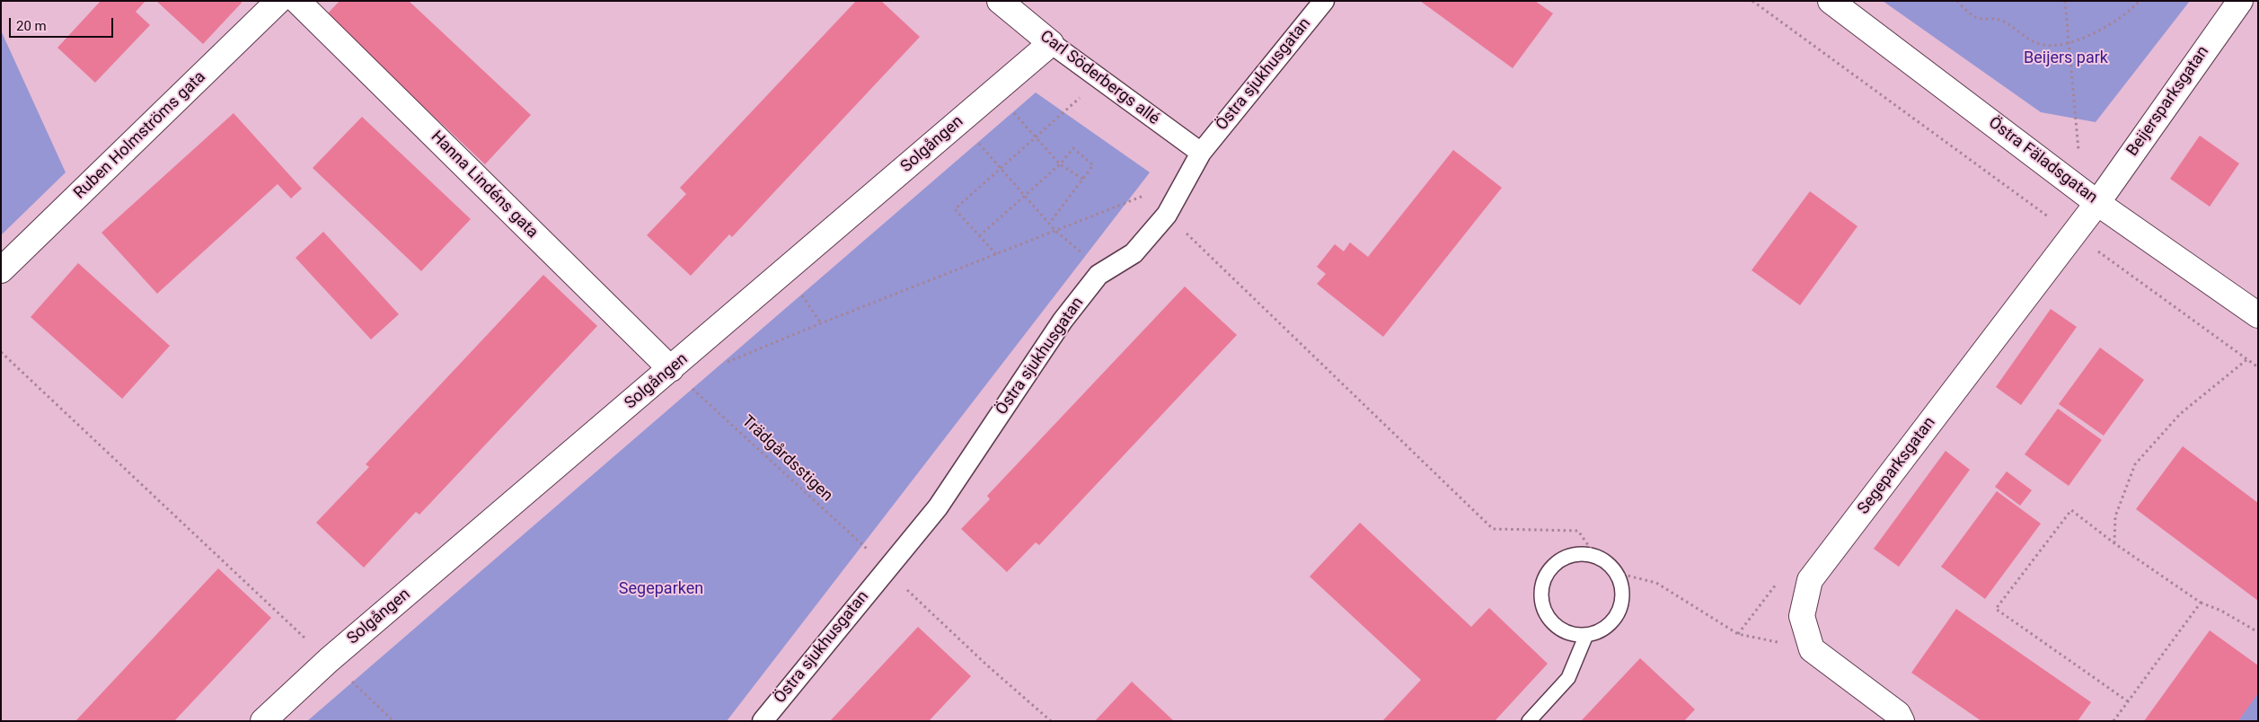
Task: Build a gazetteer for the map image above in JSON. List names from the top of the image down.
{
  "streets": {
    "street": [
      "Östra sjukhusgatan",
      "Carl Söderbergs allé",
      "Beijersparksgatan",
      "Ruben Holmströms gata",
      "Solgången",
      "Östra Fäladsgatan",
      "Hanna Lindéns gata",
      "Segeparksgatan"
    ],
    "path": ["Trädgårdsstigen"]
  },
  "crossings": [
    ["Östra sjukhusgatan", "Carl Söderbergs allé"],
    ["Östra sjukhusgatan", "Trädgårdsstigen"],
    ["Carl Söderbergs allé", "Solgången"],
    ["Beijersparksgatan", "Östra Fäladsgatan"],
    ["Beijersparksgatan", "Segeparksgatan"],
    ["Solgången", "Hanna Lindéns gata"],
    ["Solgången", "Trädgårdsstigen"],
    ["Östra Fäladsgatan", "Segeparksgatan"],
    ["Hanna Lindéns gata", "Trädgårdsstigen"]
  ],
  "parks": ["Beijers park", "Segeparken"],
  "scale_bar": "20 m"
}
